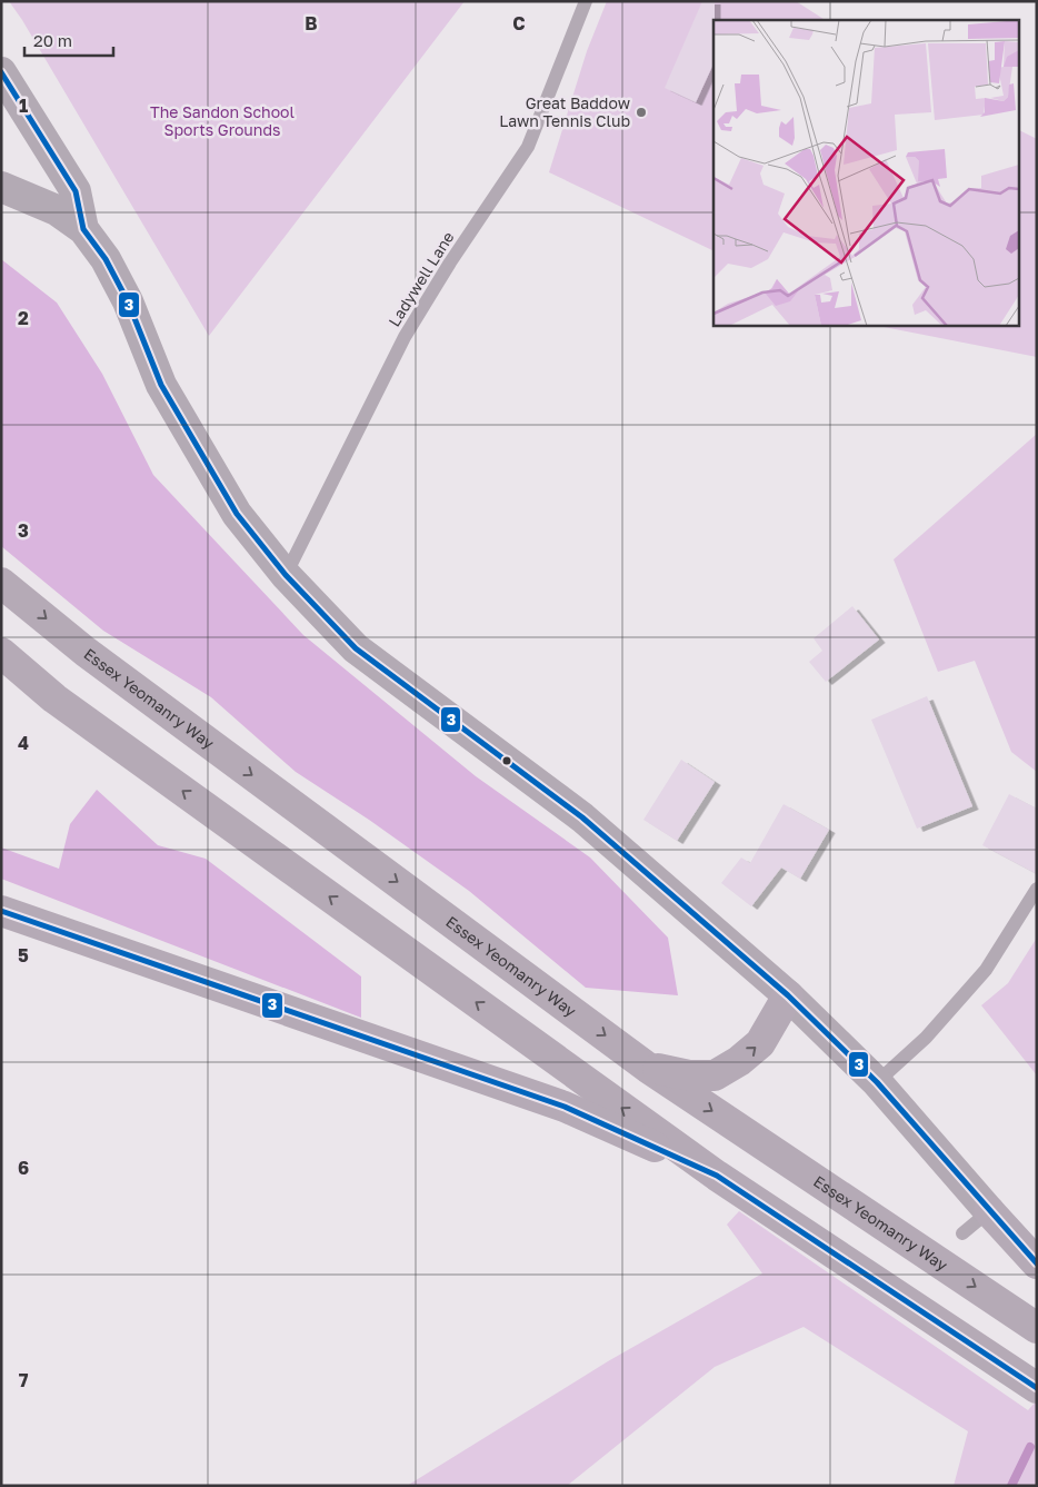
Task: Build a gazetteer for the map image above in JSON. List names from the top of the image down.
{
  "streets": {
    "main road": ["Essex Yeomanry Way"],
    "lane": ["Ladywell Lane"]
  },
  "parks": ["The Sandon School Sports Grounds"],
  "places": ["Great Baddow Lawn Tennis Club"],
  "lines": ["transit line 3"],
  "scale_bar": "20 m",
  "grid": {
    "columns": ["B", "C"],
    "rows": [
      "1",
      "2",
      "3",
      "4",
      "5",
      "6",
      "7"
    ]
  }
}
